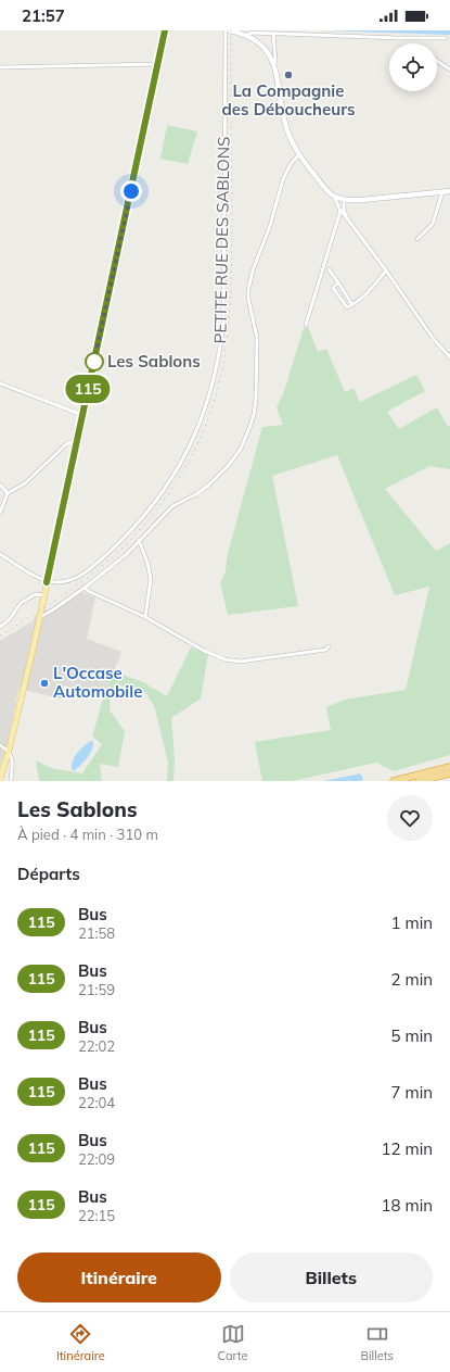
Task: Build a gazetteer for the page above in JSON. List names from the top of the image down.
{
  "streets": {
    "street": ["PETITE RUE DES SABLONS"]
  },
  "places": ["La Compagnie des Déboucheurs", "Les Sablons", "L'Occase Automobile"],
  "lines": ["bus line 115"],
  "page": {
    "status": "21:57",
    "on_map": "115",
    "heading": [
      ["Les Sablons", "À pied · 4 min · 310 m"],
      "Départs"
    ],
    "list": [
      {
        "mark": "115",
        "name": "Bus",
        "note": "21:58",
        "value": "1 min"
      },
      {
        "mark": "115",
        "name": "Bus",
        "note": "21:59",
        "value": "2 min"
      },
      {
        "mark": "115",
        "name": "Bus",
        "note": "22:02",
        "value": "5 min"
      },
      {
        "mark": "115",
        "name": "Bus",
        "note": "22:04",
        "value": "7 min"
      },
      {
        "mark": "115",
        "name": "Bus",
        "note": "22:09",
        "value": "12 min"
      },
      {
        "mark": "115",
        "name": "Bus",
        "note": "22:15",
        "value": "18 min"
      }
    ],
    "buttons": ["Itinéraire", "Billets"],
    "tabs": ["Itinéraire", "Carte", "Billets"]
  }
}
